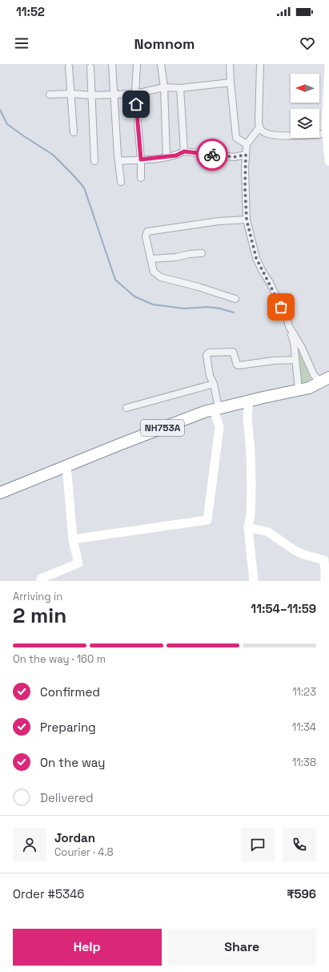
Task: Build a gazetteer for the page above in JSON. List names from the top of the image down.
{
  "streets": {
    "highway": ["NH753A"]
  },
  "north": "left",
  "page": {
    "status": "11:52",
    "header": "Nomnom",
    "heading": ["2 min", "Arriving in", "11:54–11:59"],
    "panel": [
      "Jordan",
      "Courier · 4.8",
      "Order #5346",
      "₹596"
    ],
    "bar": "On the way · 160 m",
    "list": [
      ["Confirmed", "11:23"],
      ["Preparing", "11:34"],
      ["On the way", "11:38"],
      "Delivered"
    ],
    "buttons": ["Help", "Share"]
  }
}
